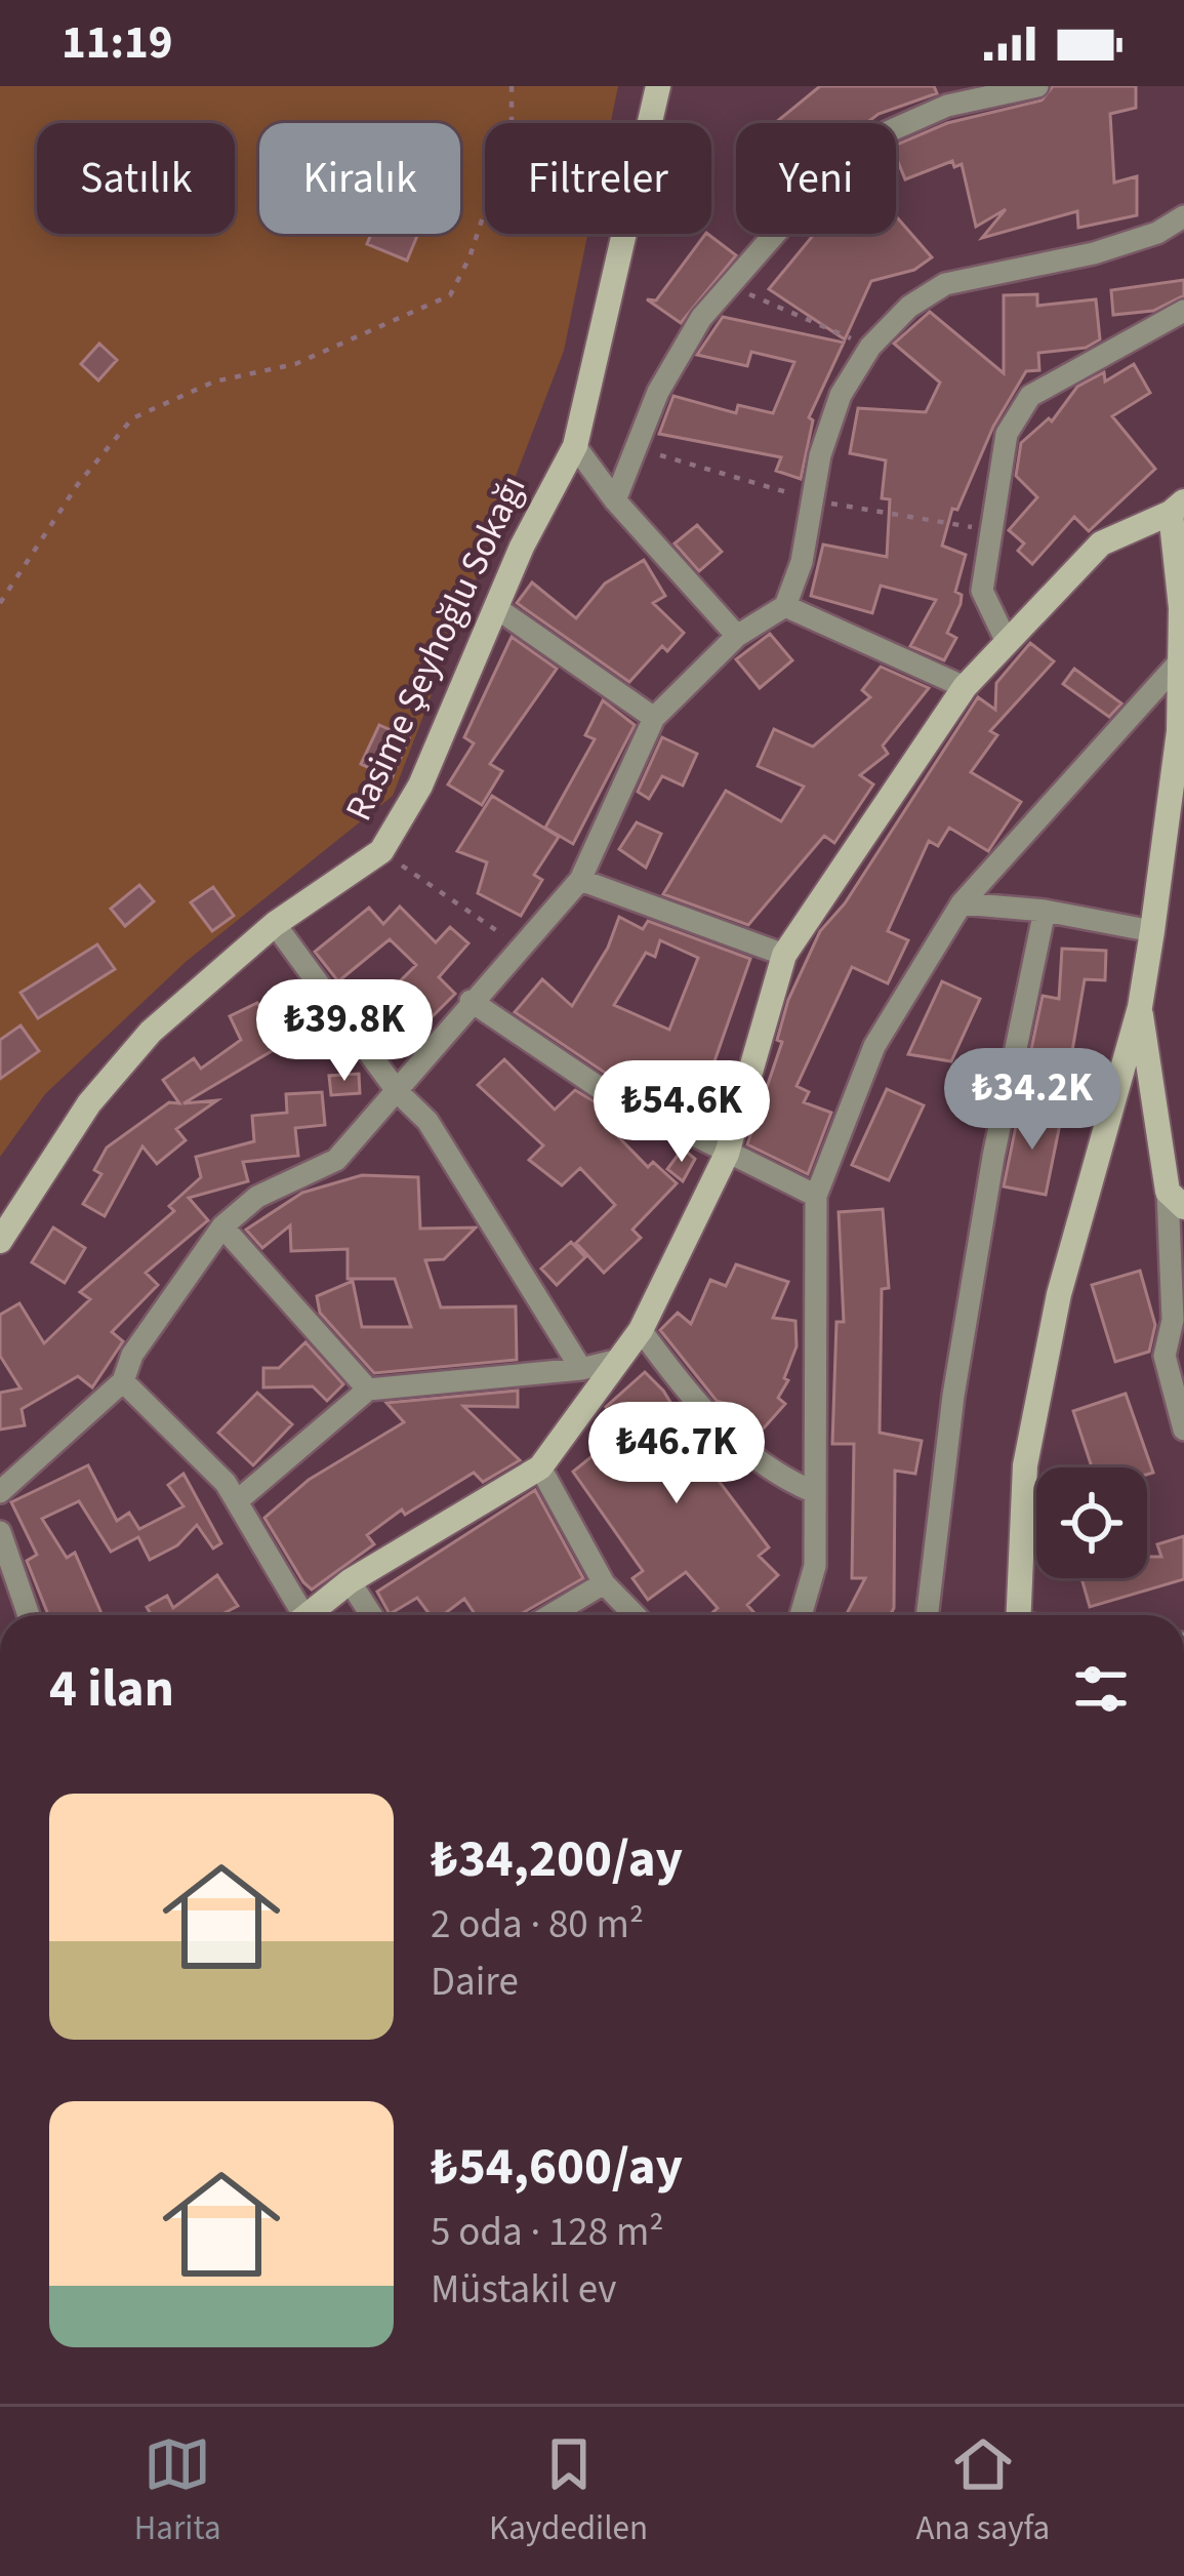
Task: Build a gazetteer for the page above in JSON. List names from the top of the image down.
{
  "streets": {
    "street": ["Rasime Şeyhoğlu Sokağı"]
  },
  "page": {
    "status": "11:19",
    "chip": [
      "Satılık",
      "Kiralık",
      "Filtreler",
      "Yeni"
    ],
    "price": [
      "₺39.8K",
      "₺34.2K",
      "₺54.6K",
      "₺46.7K"
    ],
    "heading": "4 ilan",
    "list": [
      {
        "name": "₺34,200/ay",
        "note": "2 oda · 80 m² · Daire"
      },
      {
        "name": "₺54,600/ay",
        "note": "5 oda · 128 m² · Müstakil ev"
      }
    ],
    "tabs": ["Harita", "Kaydedilen", "Ana sayfa"]
  }
}
